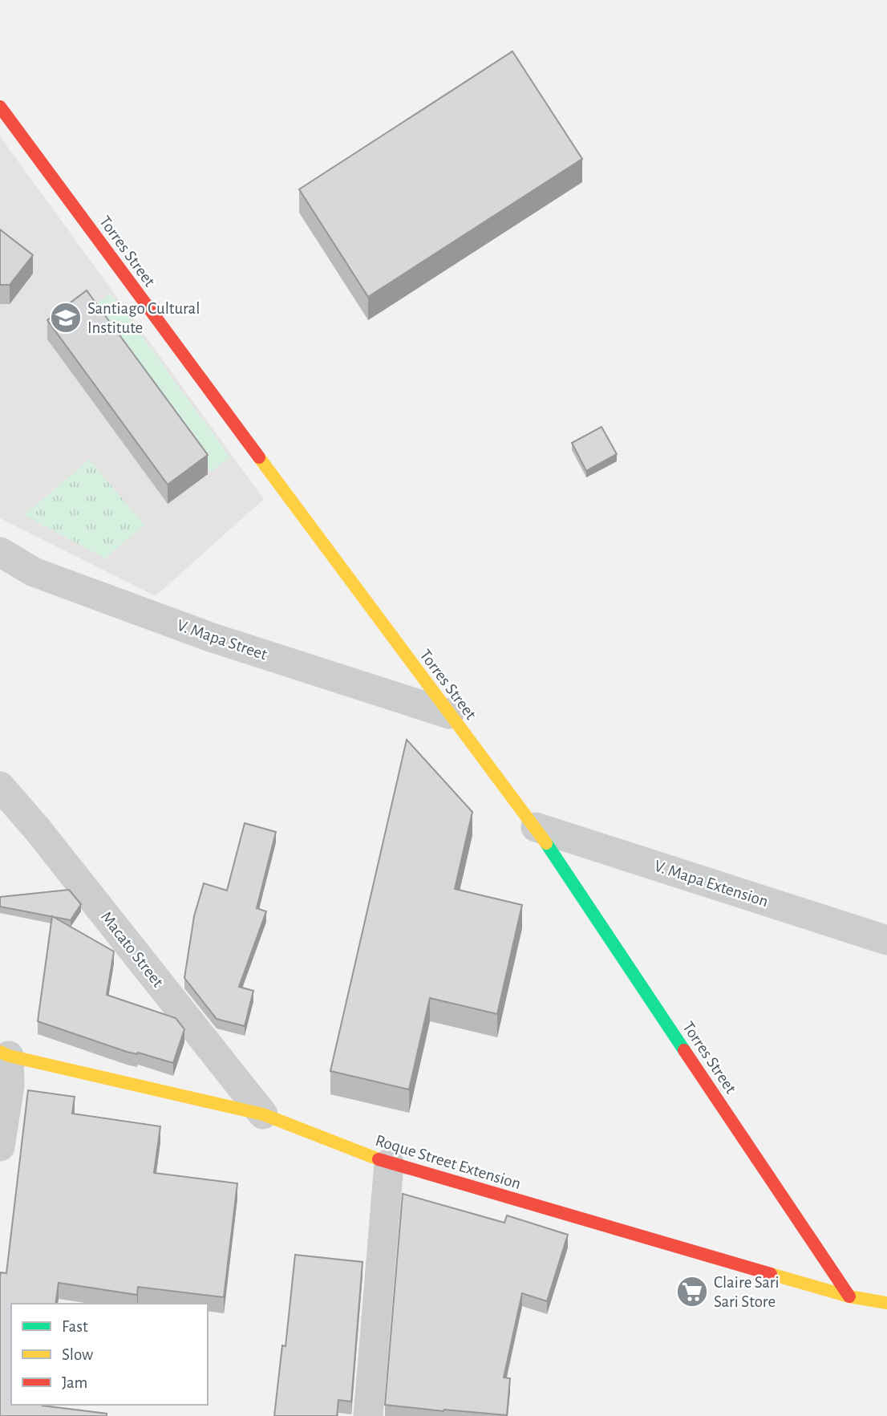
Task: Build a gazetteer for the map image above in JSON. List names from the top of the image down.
{
  "streets": {
    "street": [
      "Torres Street",
      "V. Mapa Street",
      "V. Mapa Extension",
      "Macato Street",
      "Roque Street Extension"
    ]
  },
  "crossings": [
    ["Torres Street", "V. Mapa Street"],
    ["Torres Street", "V. Mapa Extension"],
    ["Torres Street", "Roque Street Extension"],
    ["Macato Street", "Roque Street Extension"]
  ],
  "places": {
    "school or university": ["Santiago Cultural Institute"],
    "supermarket": ["Claire Sari Sari Store"]
  },
  "legend": ["Fast", "Slow", "Jam"]
}
